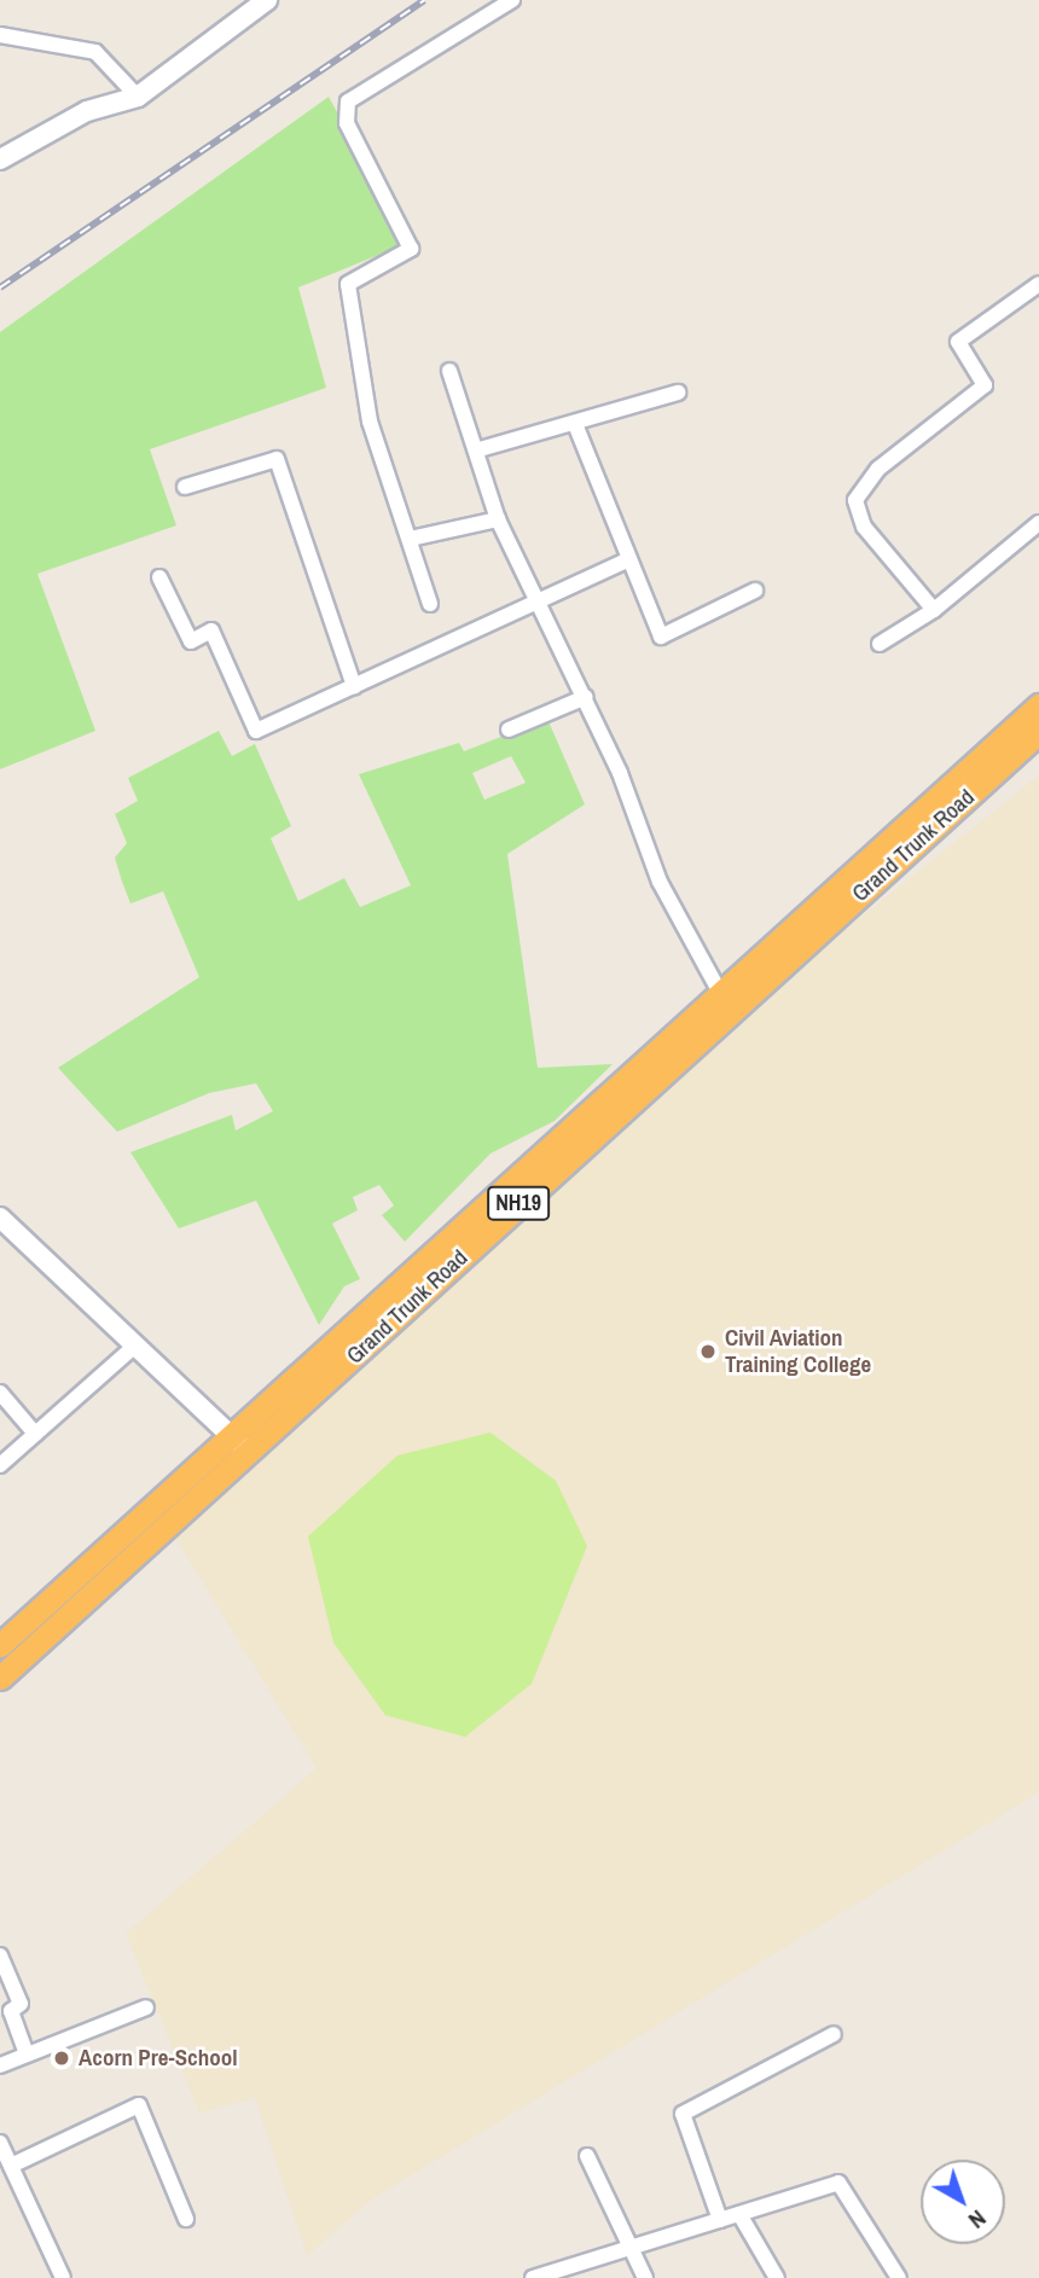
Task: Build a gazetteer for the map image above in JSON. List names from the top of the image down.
{
  "streets": {
    "highway": ["Grand Trunk Road", "NH19"]
  },
  "places": ["Civil Aviation Training College", "Acorn Pre-School"],
  "north": "bottom right"
}
